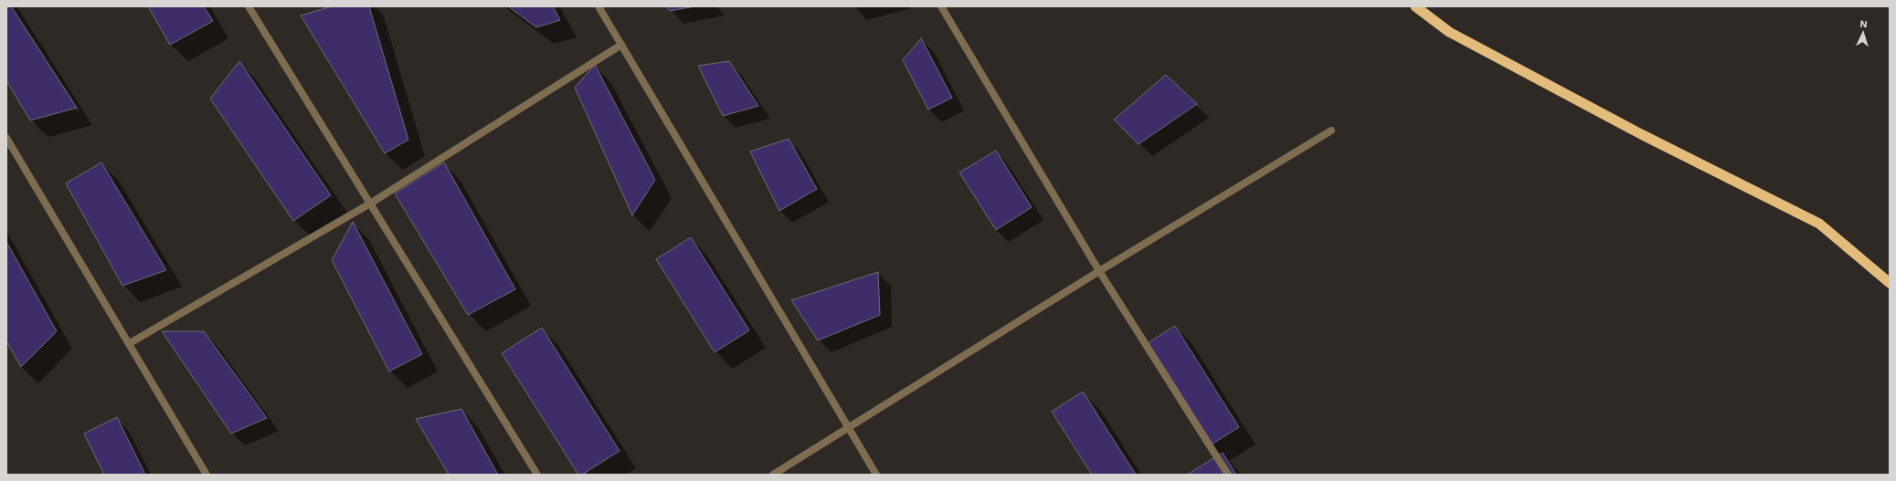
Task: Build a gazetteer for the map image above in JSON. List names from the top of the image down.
{
  "north": "top"
}
